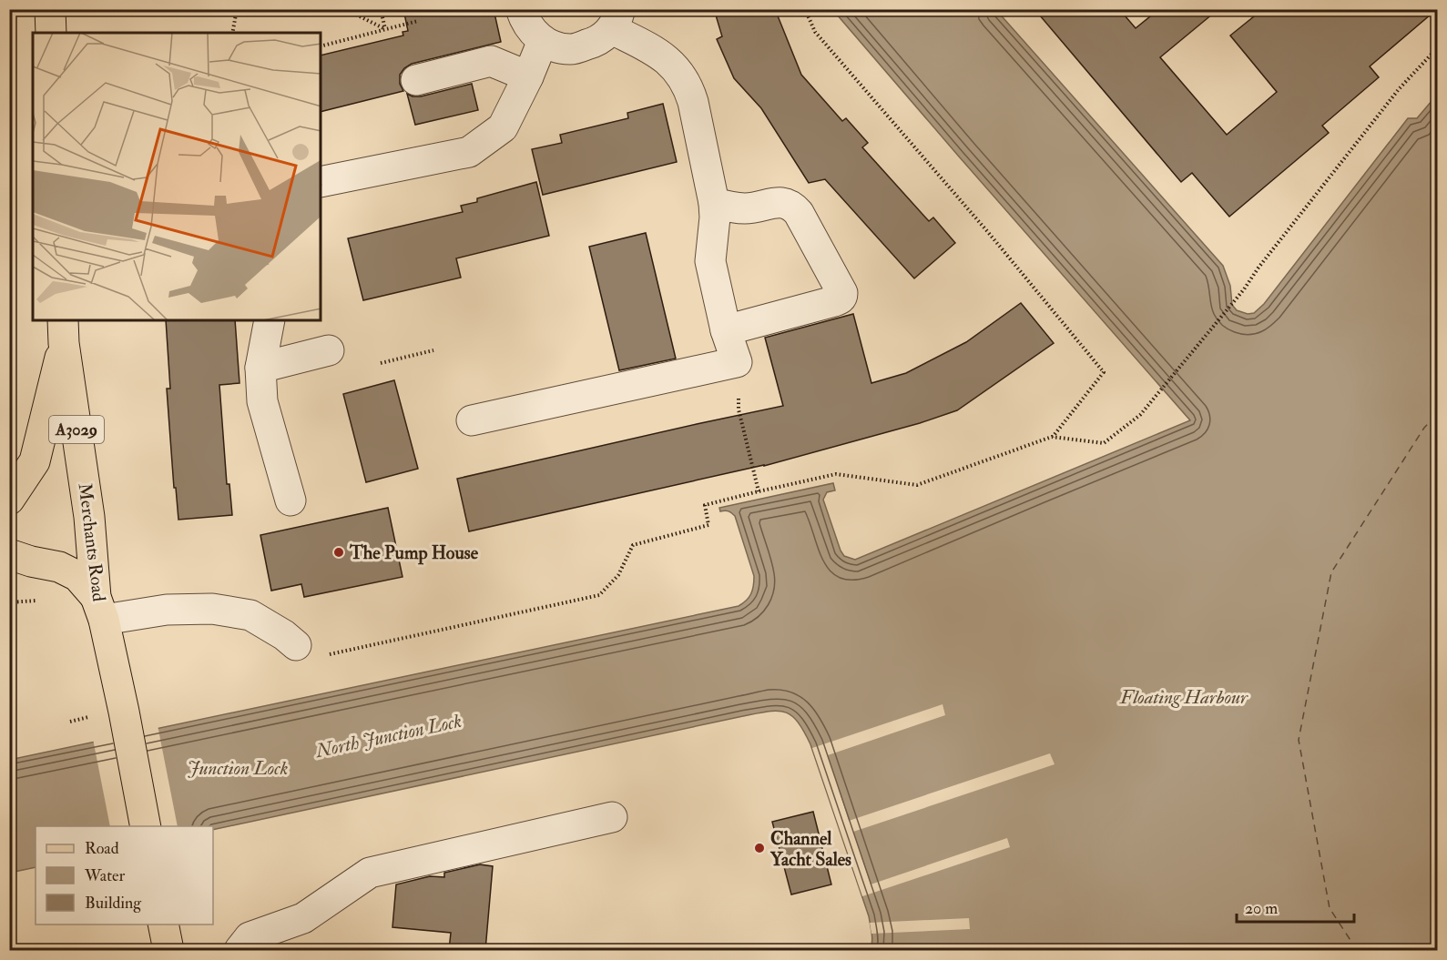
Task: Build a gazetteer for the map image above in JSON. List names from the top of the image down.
{
  "streets": {
    "main road": ["A3029", "Merchants Road"]
  },
  "water": ["Floating Harbour", "North Junction Lock", "Junction Lock"],
  "places": ["The Pump House", "Channel Yacht Sales"],
  "legend": ["Road", "Water", "Building"],
  "scale_bar": "20 m"
}
